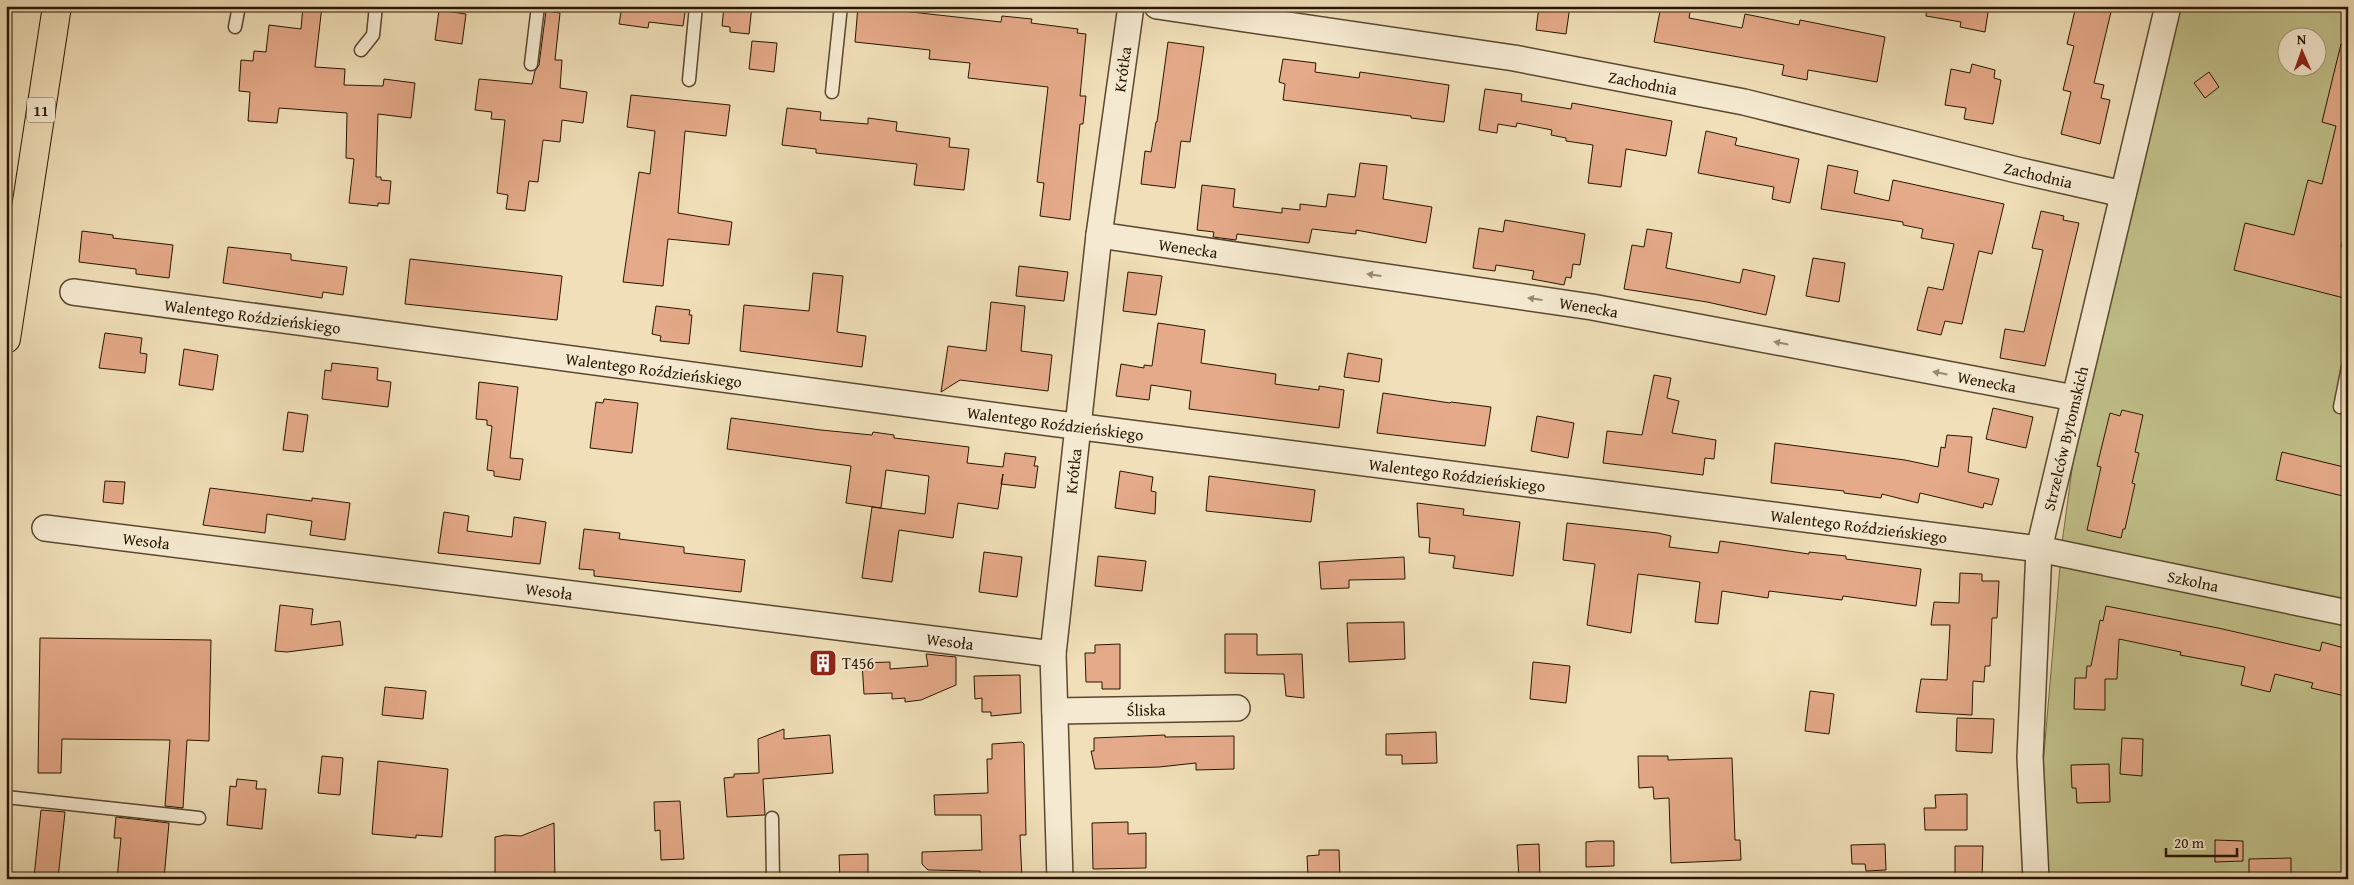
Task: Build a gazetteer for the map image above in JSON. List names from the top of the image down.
{
  "streets": {
    "highway": ["11"],
    "street": [
      "Krótka",
      "Zachodnia",
      "Wenecka",
      "Walentego Roździeńskiego",
      "Strzelców Bytomskich",
      "Wesoła",
      "Szkolna",
      "Śliska"
    ]
  },
  "crossings": [
    ["Krótka", "Wenecka"],
    ["Krótka", "Walentego Roździeńskiego"],
    ["Krótka", "Wesoła"],
    ["Krótka", "Śliska"],
    ["Zachodnia", "Strzelców Bytomskich"],
    ["Wenecka", "Strzelców Bytomskich"],
    ["Walentego Roździeńskiego", "Strzelców Bytomskich"],
    ["Walentego Roździeńskiego", "Szkolna"],
    ["Strzelców Bytomskich", "Szkolna"]
  ],
  "one_way": ["Wenecka"],
  "places": {
    "building": ["T456"]
  },
  "scale_bar": "20 m",
  "north": "top"
}
